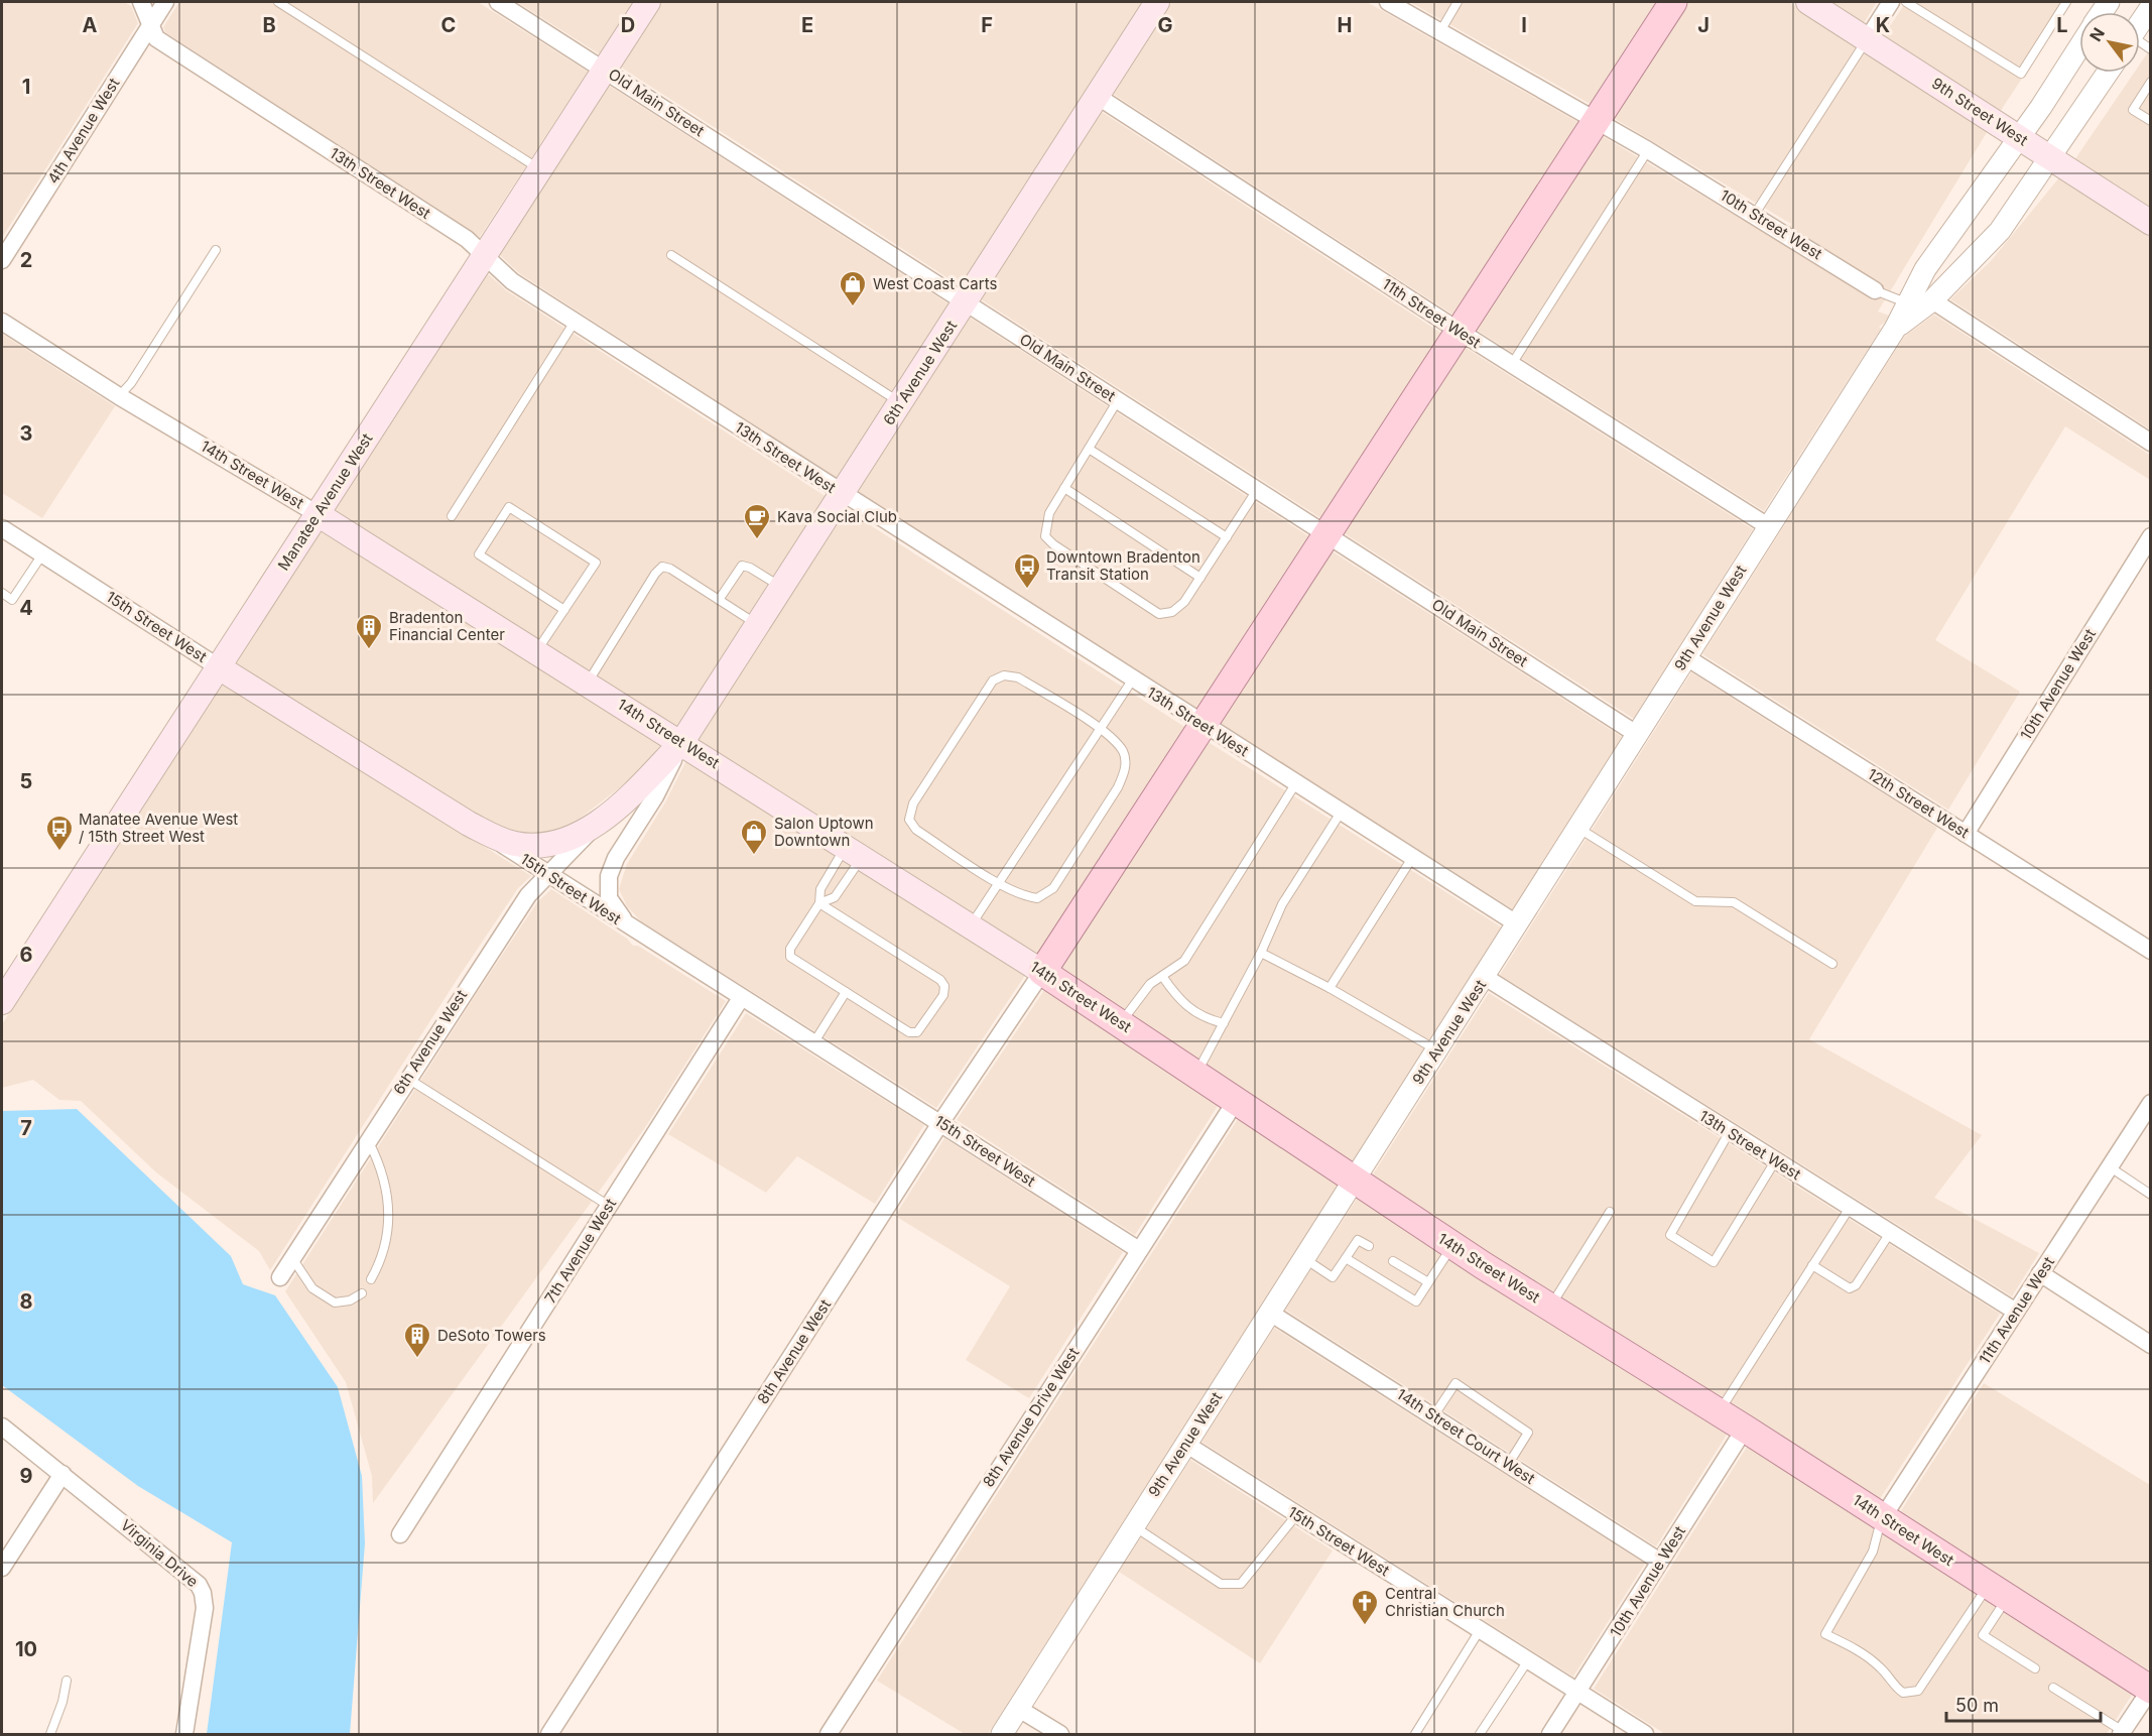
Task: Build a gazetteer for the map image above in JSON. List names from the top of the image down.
{
  "streets": {
    "main road": [
      "9th Street West",
      "6th Avenue West",
      "14th Street West",
      "Manatee Avenue West",
      "15th Street West"
    ],
    "street": [
      "Old Main Street",
      "4th Avenue West",
      "13th Street West",
      "10th Street West",
      "11th Street West",
      "9th Avenue West",
      "10th Avenue West",
      "12th Street West",
      "7th Avenue West",
      "11th Avenue West",
      "8th Avenue West",
      "8th Avenue Drive West",
      "14th Street Court West",
      "Virginia Drive"
    ]
  },
  "crossings": [
    ["Old Main Street", "6th Avenue West"],
    ["Old Main Street", "Manatee Avenue West"],
    ["Old Main Street", "9th Avenue West"],
    ["4th Avenue West", "13th Street West"],
    ["13th Street West", "6th Avenue West"],
    ["13th Street West", "Manatee Avenue West"],
    ["13th Street West", "9th Avenue West"],
    ["13th Street West", "11th Avenue West"],
    ["11th Street West", "6th Avenue West"],
    ["11th Street West", "9th Avenue West"],
    ["6th Avenue West", "14th Street West"],
    ["6th Avenue West", "15th Street West"],
    ["14th Street West", "Manatee Avenue West"],
    ["14th Street West", "9th Avenue West"],
    ["14th Street West", "10th Avenue West"],
    ["14th Street West", "11th Avenue West"],
    ["14th Street West", "8th Avenue West"],
    ["14th Street West", "8th Avenue Drive West"],
    ["Manatee Avenue West", "15th Street West"],
    ["9th Avenue West", "15th Street West"],
    ["9th Avenue West", "12th Street West"],
    ["9th Avenue West", "14th Street Court West"],
    ["15th Street West", "10th Avenue West"],
    ["15th Street West", "7th Avenue West"],
    ["15th Street West", "8th Avenue West"],
    ["15th Street West", "8th Avenue Drive West"],
    ["10th Avenue West", "12th Street West"],
    ["10th Avenue West", "14th Street Court West"]
  ],
  "places": {
    "shop": ["West Coast Carts", "Salon Uptown Downtown"],
    "cafe": ["Kava Social Club"],
    "bus stop": ["Downtown Bradenton Transit Station", "Manatee Avenue West / 15th Street West"],
    "building": ["Bradenton Financial Center", "DeSoto Towers"],
    "church": ["Central Christian Church"]
  },
  "scale_bar": "50 m",
  "north": "top left",
  "grid": {
    "columns": [
      "A",
      "B",
      "C",
      "D",
      "E",
      "F",
      "G",
      "H",
      "I",
      "J",
      "K",
      "L"
    ],
    "rows": [
      "1",
      "2",
      "3",
      "4",
      "5",
      "6",
      "7",
      "8",
      "9",
      "10"
    ]
  }
}
